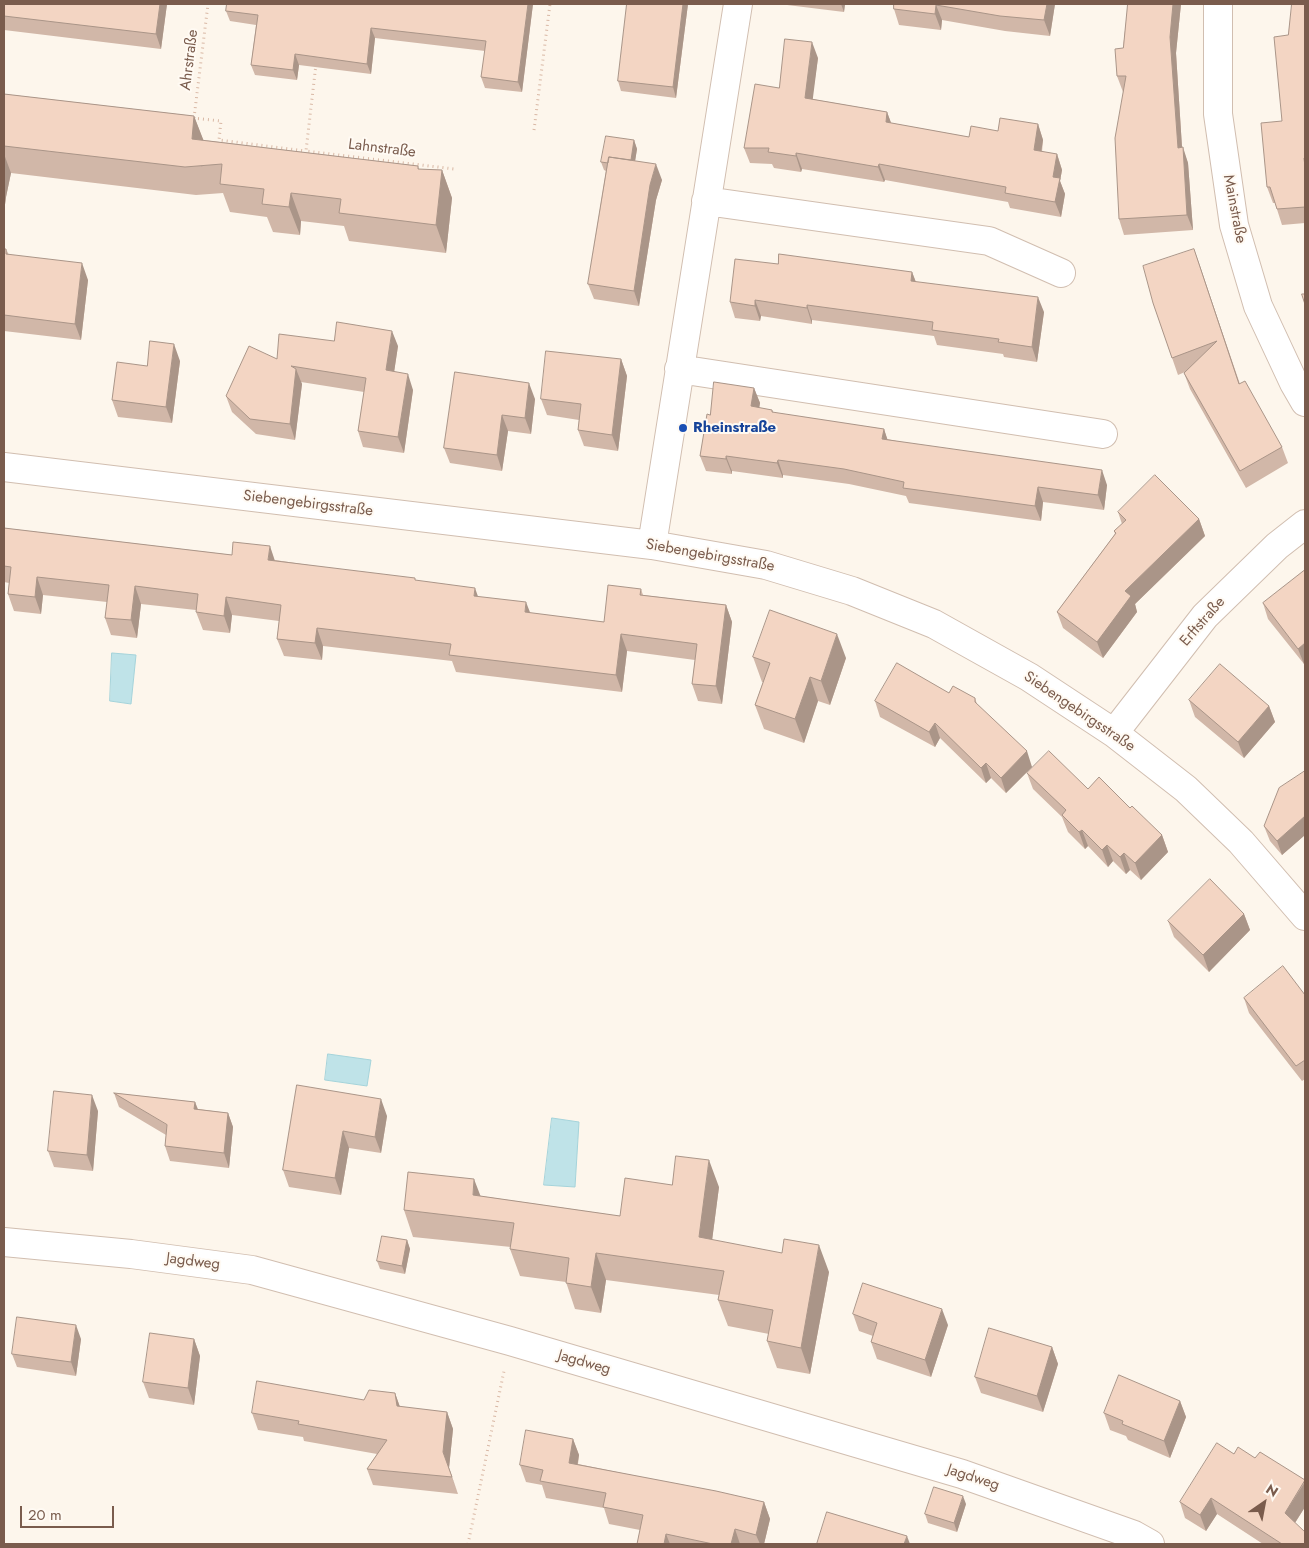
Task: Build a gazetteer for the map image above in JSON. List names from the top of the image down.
{
  "streets": {
    "street": [
      "Mainstraße",
      "Siebengebirgsstraße",
      "Erftstraße",
      "Jagdweg"
    ],
    "path": ["Ahrstraße", "Lahnstraße"]
  },
  "crossings": [
    ["Ahrstraße", "Lahnstraße"],
    ["Siebengebirgsstraße", "Erftstraße"]
  ],
  "places": ["Rheinstraße"],
  "scale_bar": "20 m",
  "north": "top right"
}
